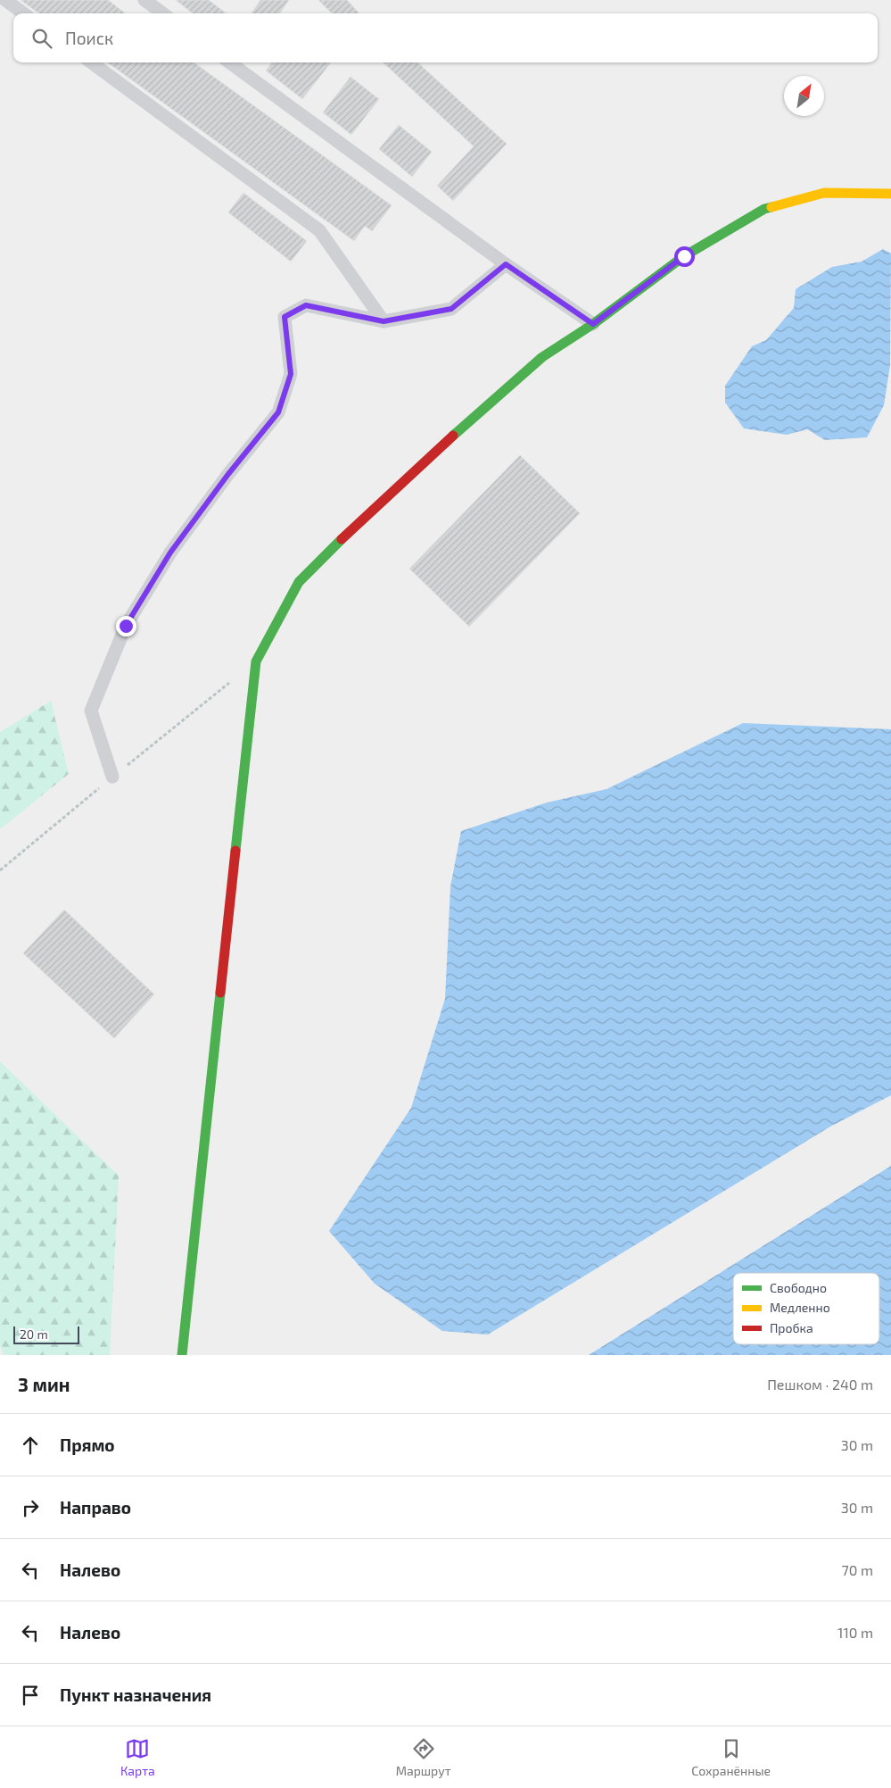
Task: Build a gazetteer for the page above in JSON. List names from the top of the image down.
{
  "legend": ["Свободно", "Медленно", "Пробка"],
  "scale_bar": "20 m",
  "north": "top right",
  "page": {
    "search": "Поиск",
    "scale": "20 m",
    "heading": ["3 мин", "Пешком · 240 m"],
    "list": [
      ["Прямо", "30 m"],
      ["Направо", "30 m"],
      ["Налево", "70 m"],
      ["Налево", "110 m"],
      "Пункт назначения"
    ],
    "nav": ["Карта", "Маршрут", "Сохранённые"]
  }
}
